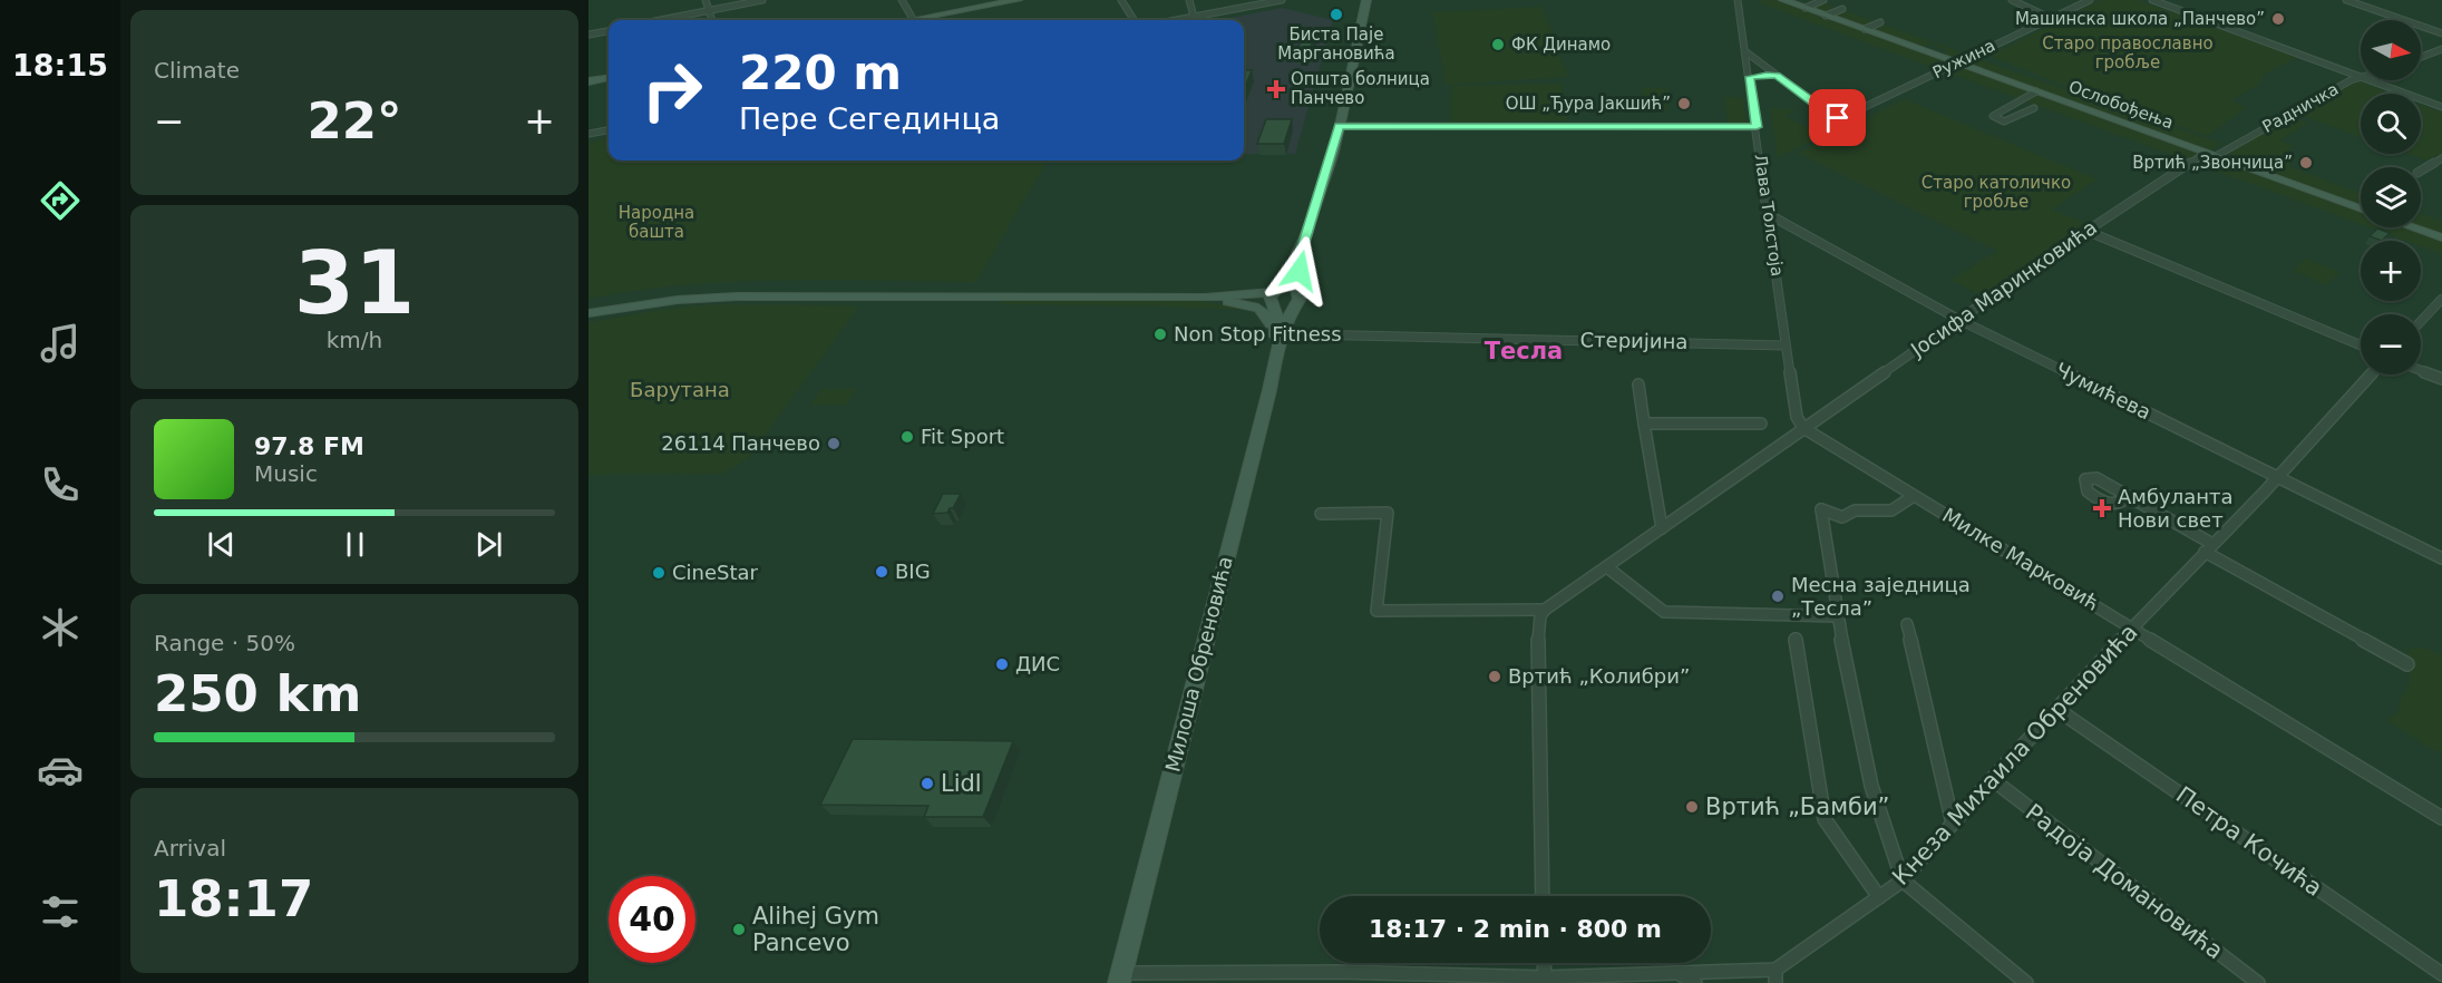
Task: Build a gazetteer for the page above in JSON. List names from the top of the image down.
{
  "streets": {
    "street": [
      "Ружина",
      "Ослобођења",
      "Радничка",
      "Лава Толстоја",
      "Јосифа Маринковића",
      "Стеријина",
      "Чумићева",
      "Милке Марковић",
      "Милоша Обреновића",
      "Кнеза Михаила Обреновића",
      "Петра Кочића",
      "Радоја Домановића"
    ]
  },
  "crossings": [
    ["Ружина", "Ослобођења"],
    ["Ослобођења", "Радничка"],
    ["Ослобођења", "Јосифа Маринковића"],
    ["Радничка", "Јосифа Маринковића"],
    ["Лава Толстоја", "Јосифа Маринковића"],
    ["Лава Толстоја", "Стеријина"],
    ["Лава Толстоја", "Чумићева"],
    ["Лава Толстоја", "Милке Марковић"],
    ["Јосифа Маринковића", "Чумићева"],
    ["Јосифа Маринковића", "Милке Марковић"],
    ["Стеријина", "Милоша Обреновића"],
    ["Чумићева", "Кнеза Михаила Обреновића"],
    ["Милке Марковић", "Кнеза Михаила Обреновића"],
    ["Милоша Обреновића", "Кнеза Михаила Обреновића"],
    ["Кнеза Михаила Обреновића", "Петра Кочића"],
    ["Кнеза Михаила Обреновића", "Радоја Домановића"]
  ],
  "districts": ["Тесла"],
  "parks": [
    "Старо православно гробље",
    "Старо католичко гробље",
    "Народна башта",
    "Барутана"
  ],
  "places": {
    "other": [
      "Биста Паје Маргановића",
      "Машинска школа „Панчево”",
      "ФК Динамо",
      "ОШ „Ђура Јакшић”",
      "Вртић „Звончица”",
      "Non Stop Fitness",
      "Fit Sport",
      "26114 Панчево",
      "BIG",
      "CineStar",
      "Месна заједница „Тесла”",
      "ДИС",
      "Вртић „Колибри”",
      "Lidl",
      "Вртић „Бамби”",
      "Alihej Gym Pancevo"
    ],
    "health": ["Општа болница Панчево", "Амбуланта Нови свет"]
  },
  "north": "right",
  "page": {
    "tabs": "18:15",
    "tile": [
      "Climate",
      ["31", "km/h"],
      ["Range · 50%", "250 km"],
      ["Arrival", "18:17"]
    ],
    "map_buttons": ["+", "−"],
    "turn": ["220 m", "Пере Сегединца"],
    "heat": ["−", "22°", "+"],
    "song": ["97.8 FM", "Music"],
    "limit": "40",
    "trip": "18:17 · 2 min · 800 m"
  }
}
